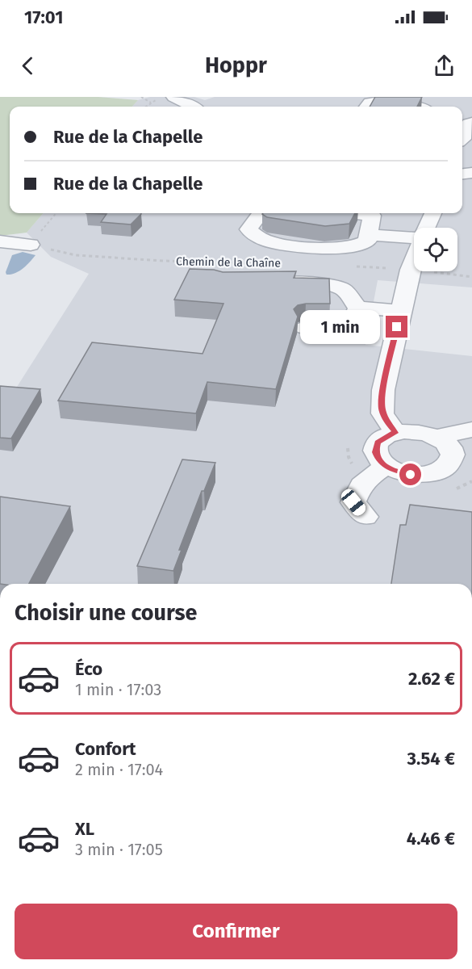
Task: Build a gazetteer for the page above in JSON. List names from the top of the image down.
{
  "streets": {
    "path": ["Chemin de la Chaîne"]
  },
  "page": {
    "status": "17:01",
    "header": "Hoppr",
    "banner": ["Rue de la Chapelle", "Rue de la Chapelle"],
    "bubble": "1 min",
    "heading": "Choisir une course",
    "list": [
      {
        "name": "Éco",
        "note": "1 min · 17:03",
        "value": "2.62 €"
      },
      {
        "name": "Confort",
        "note": "2 min · 17:04",
        "value": "3.54 €"
      },
      {
        "name": "XL",
        "note": "3 min · 17:05",
        "value": "4.46 €"
      }
    ],
    "buttons": "Confirmer"
  }
}
